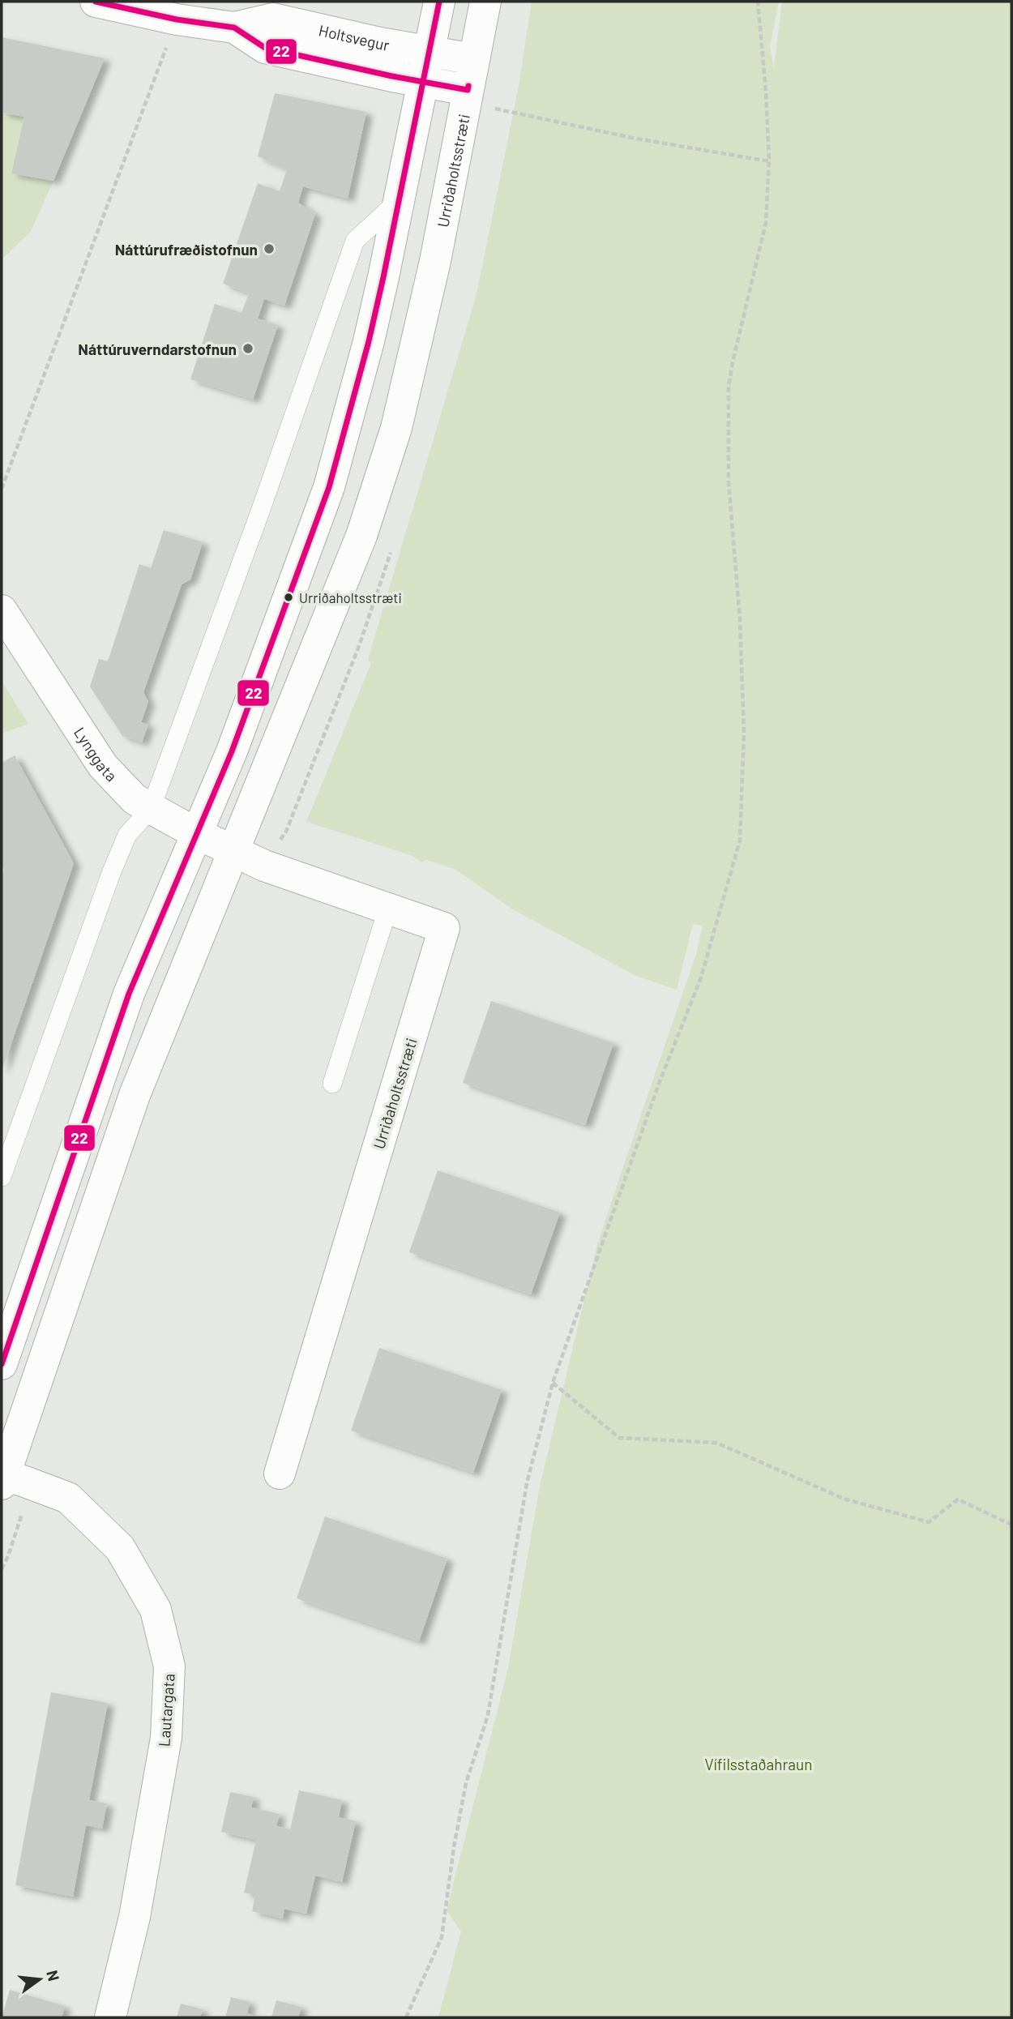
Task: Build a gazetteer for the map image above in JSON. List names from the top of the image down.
{
  "streets": {
    "street": [
      "Holtsvegur",
      "Urriðaholtsstræti",
      "Lynggata",
      "Lautargata"
    ]
  },
  "crossings": [
    ["Holtsvegur", "Urriðaholtsstræti"],
    ["Urriðaholtsstræti", "Lynggata"],
    ["Urriðaholtsstræti", "Lautargata"]
  ],
  "parks": ["Vífilsstaðahraun"],
  "places": ["Náttúrufræðistofnun", "Náttúruverndarstofnun", "Urriðaholtsstræti"],
  "lines": ["transit line 22"],
  "north": "right"
}
